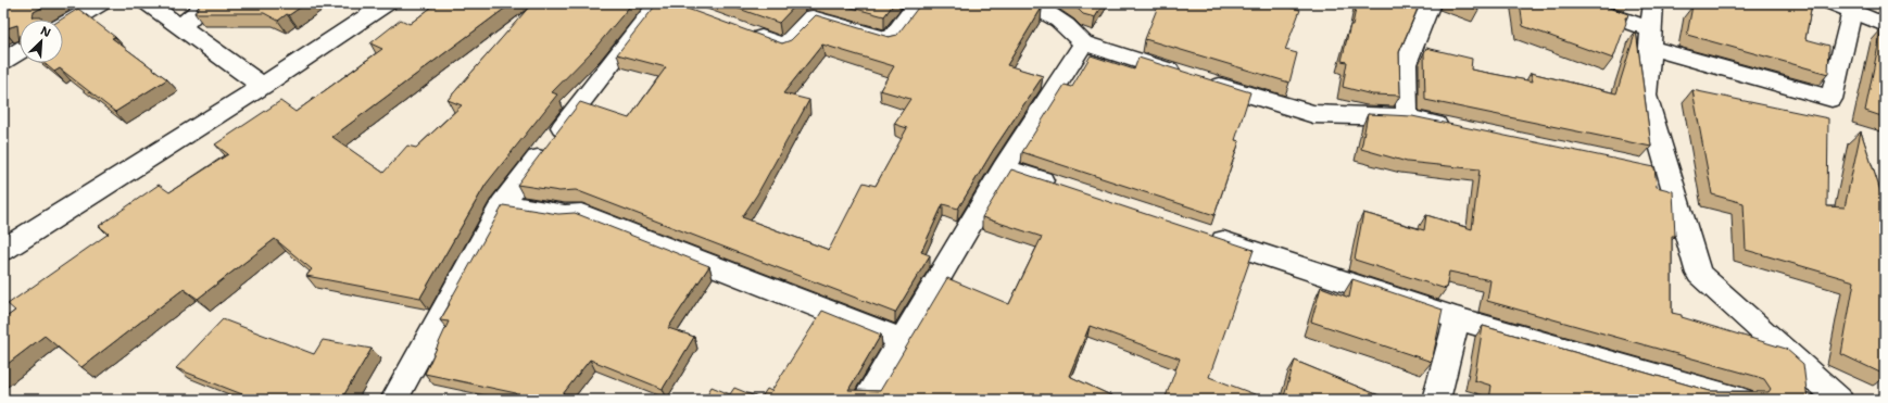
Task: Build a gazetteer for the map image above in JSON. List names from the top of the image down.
{
  "north": "top right"
}
